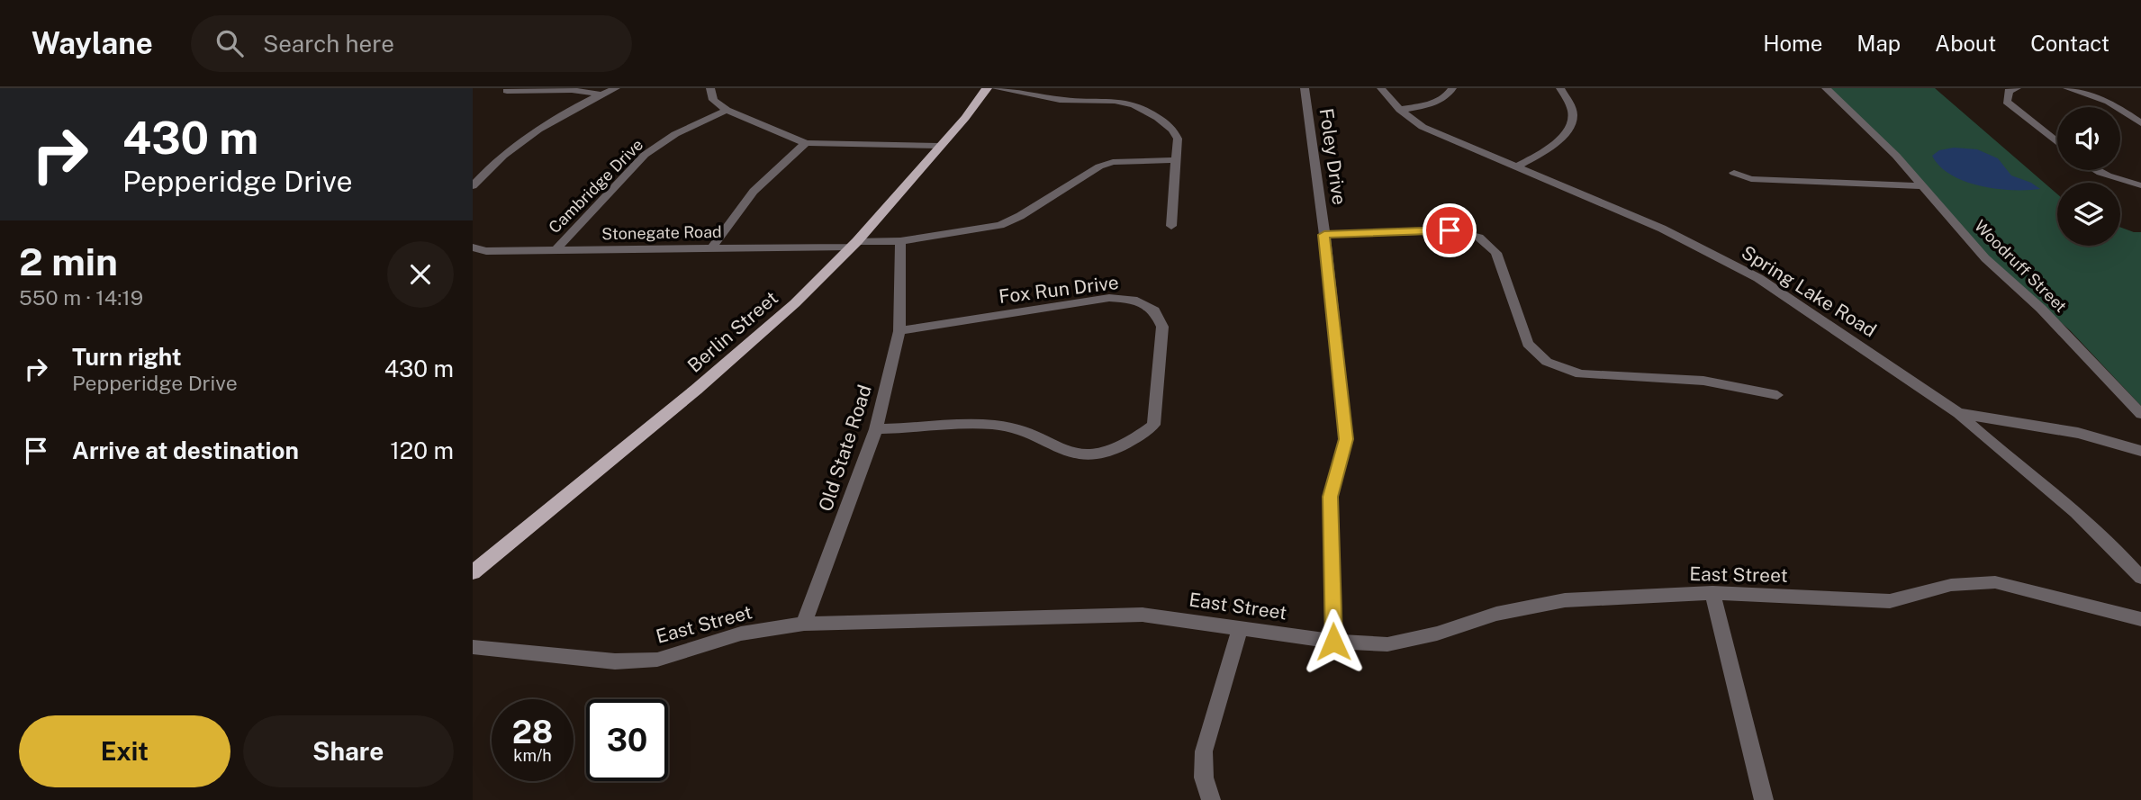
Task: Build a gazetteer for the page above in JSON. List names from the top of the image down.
{
  "streets": {
    "main road": ["Berlin Street"],
    "street": [
      "Foley Drive",
      "Cambridge Drive",
      "Stonegate Road",
      "Woodruff Street",
      "Fox Run Drive",
      "Spring Lake Road",
      "Old State Road",
      "East Street"
    ]
  },
  "crossings": [
    ["Foley Drive", "East Street"],
    ["Cambridge Drive", "Stonegate Road"],
    ["Stonegate Road", "Berlin Street"],
    ["Stonegate Road", "Old State Road"],
    ["Fox Run Drive", "Old State Road"],
    ["Old State Road", "East Street"]
  ],
  "page": {
    "header": "Waylane",
    "search": "Search here",
    "nav": [
      "Home",
      "Map",
      "About",
      "Contact"
    ],
    "turn": ["430 m", "Pepperidge Drive"],
    "heading": ["2 min", "550 m · 14:19"],
    "list": [
      {
        "name": "Turn right",
        "note": "Pepperidge Drive",
        "value": "430 m"
      },
      {
        "name": "Arrive at destination",
        "value": "120 m"
      }
    ],
    "speed": "28 km/h",
    "limit": "30",
    "buttons": ["Exit", "Share"]
  }
}
